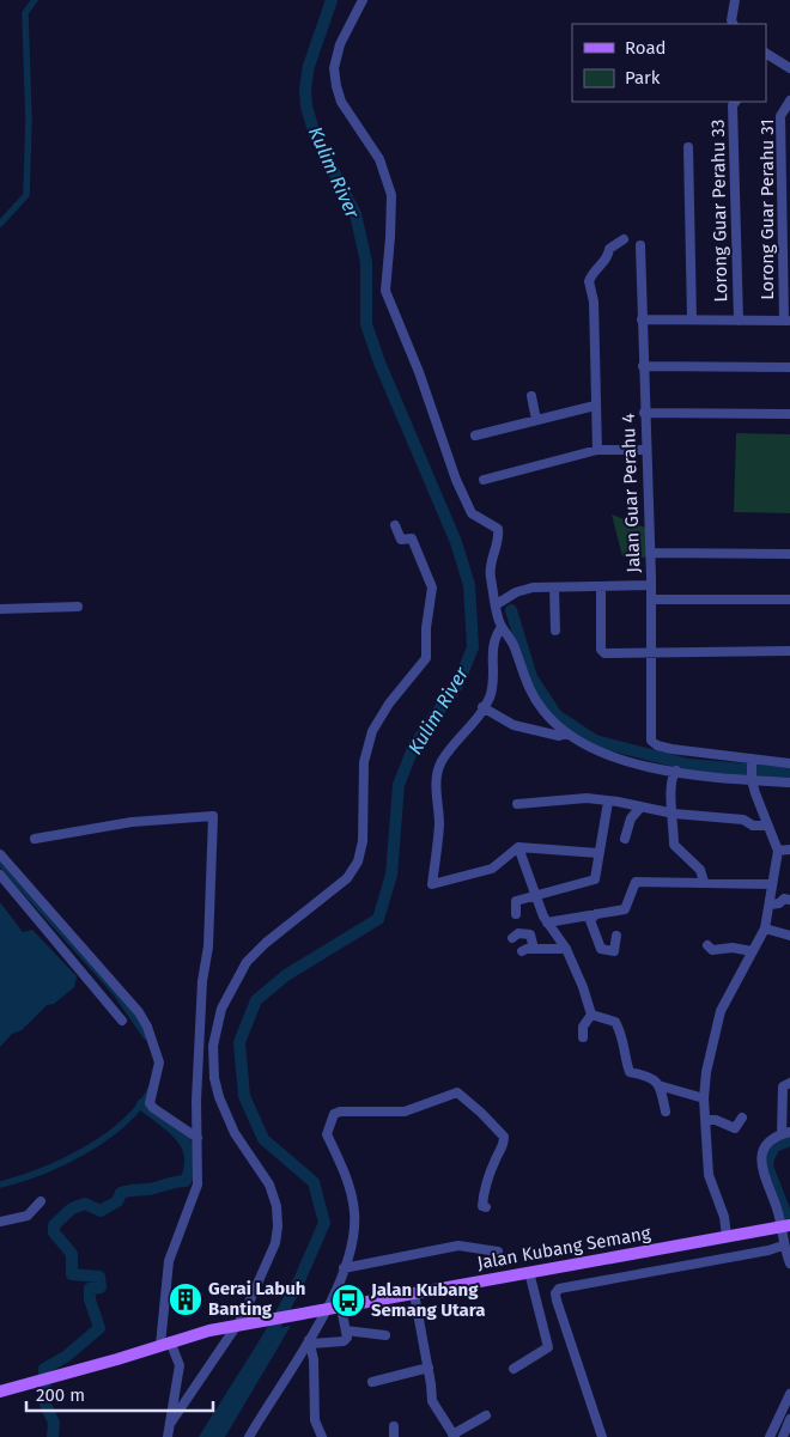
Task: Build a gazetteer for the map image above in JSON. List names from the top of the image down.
{
  "streets": {
    "main road": ["Jalan Kubang Semang"],
    "street": ["Lorong Guar Perahu 31", "Lorong Guar Perahu 33", "Jalan Guar Perahu 4"]
  },
  "water": ["Kulim River"],
  "places": {
    "building": ["Gerai Labuh Banting"],
    "bus stop": ["Jalan Kubang Semang Utara"]
  },
  "legend": ["Road", "Park"],
  "scale_bar": "200 m"
}
